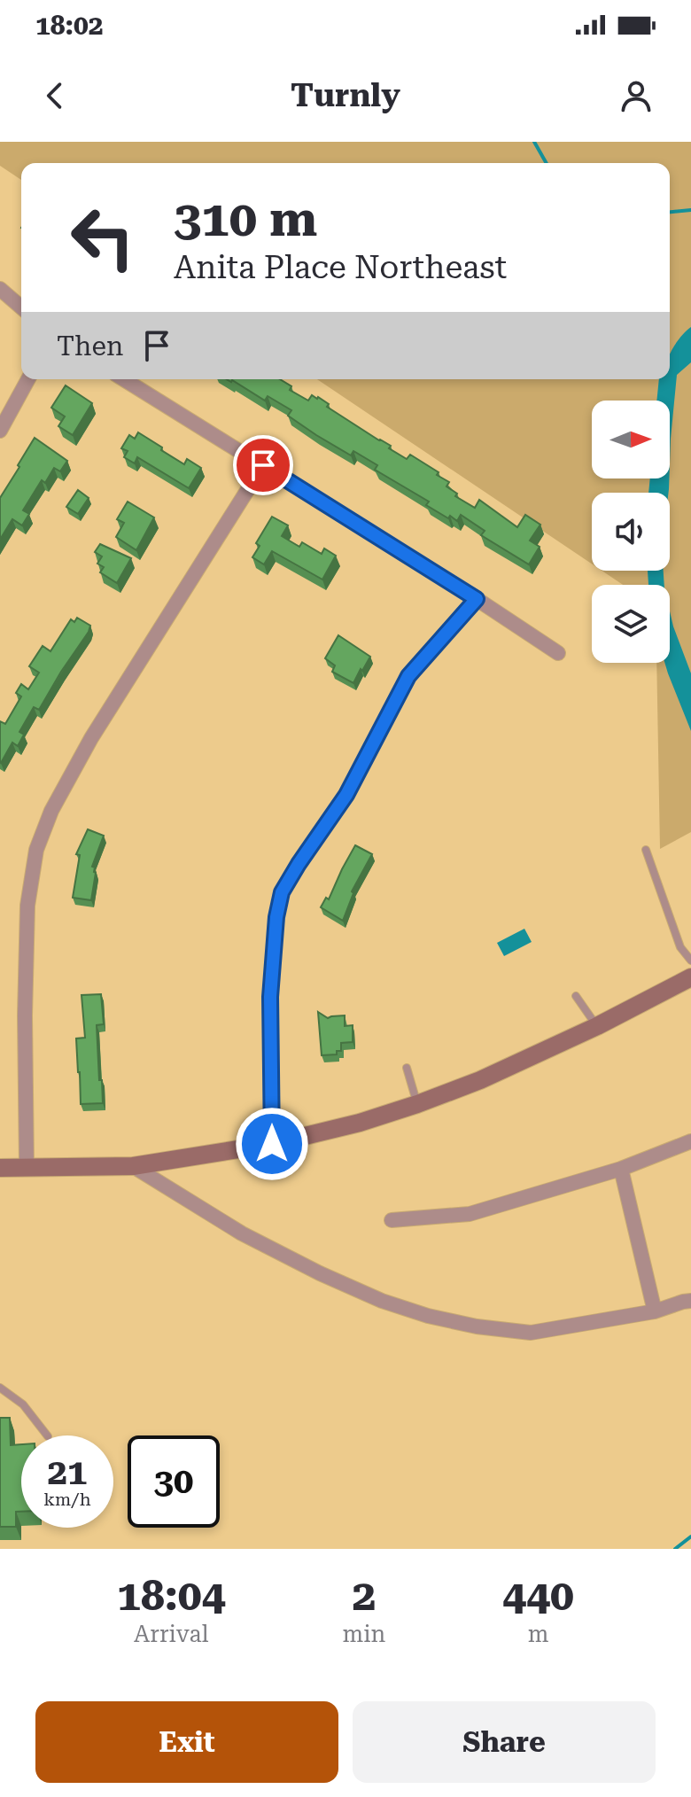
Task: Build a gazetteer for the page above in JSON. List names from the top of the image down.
{
  "north": "right",
  "page": {
    "status": "18:02",
    "header": "Turnly",
    "turn": ["310 m", "Anita Place Northeast"],
    "then": "Then",
    "speed": "21 km/h",
    "limit": "30",
    "eta": [
      "18:04",
      "Arrival",
      "2",
      "min",
      "440",
      "m"
    ],
    "buttons": ["Exit", "Share"]
  }
}
